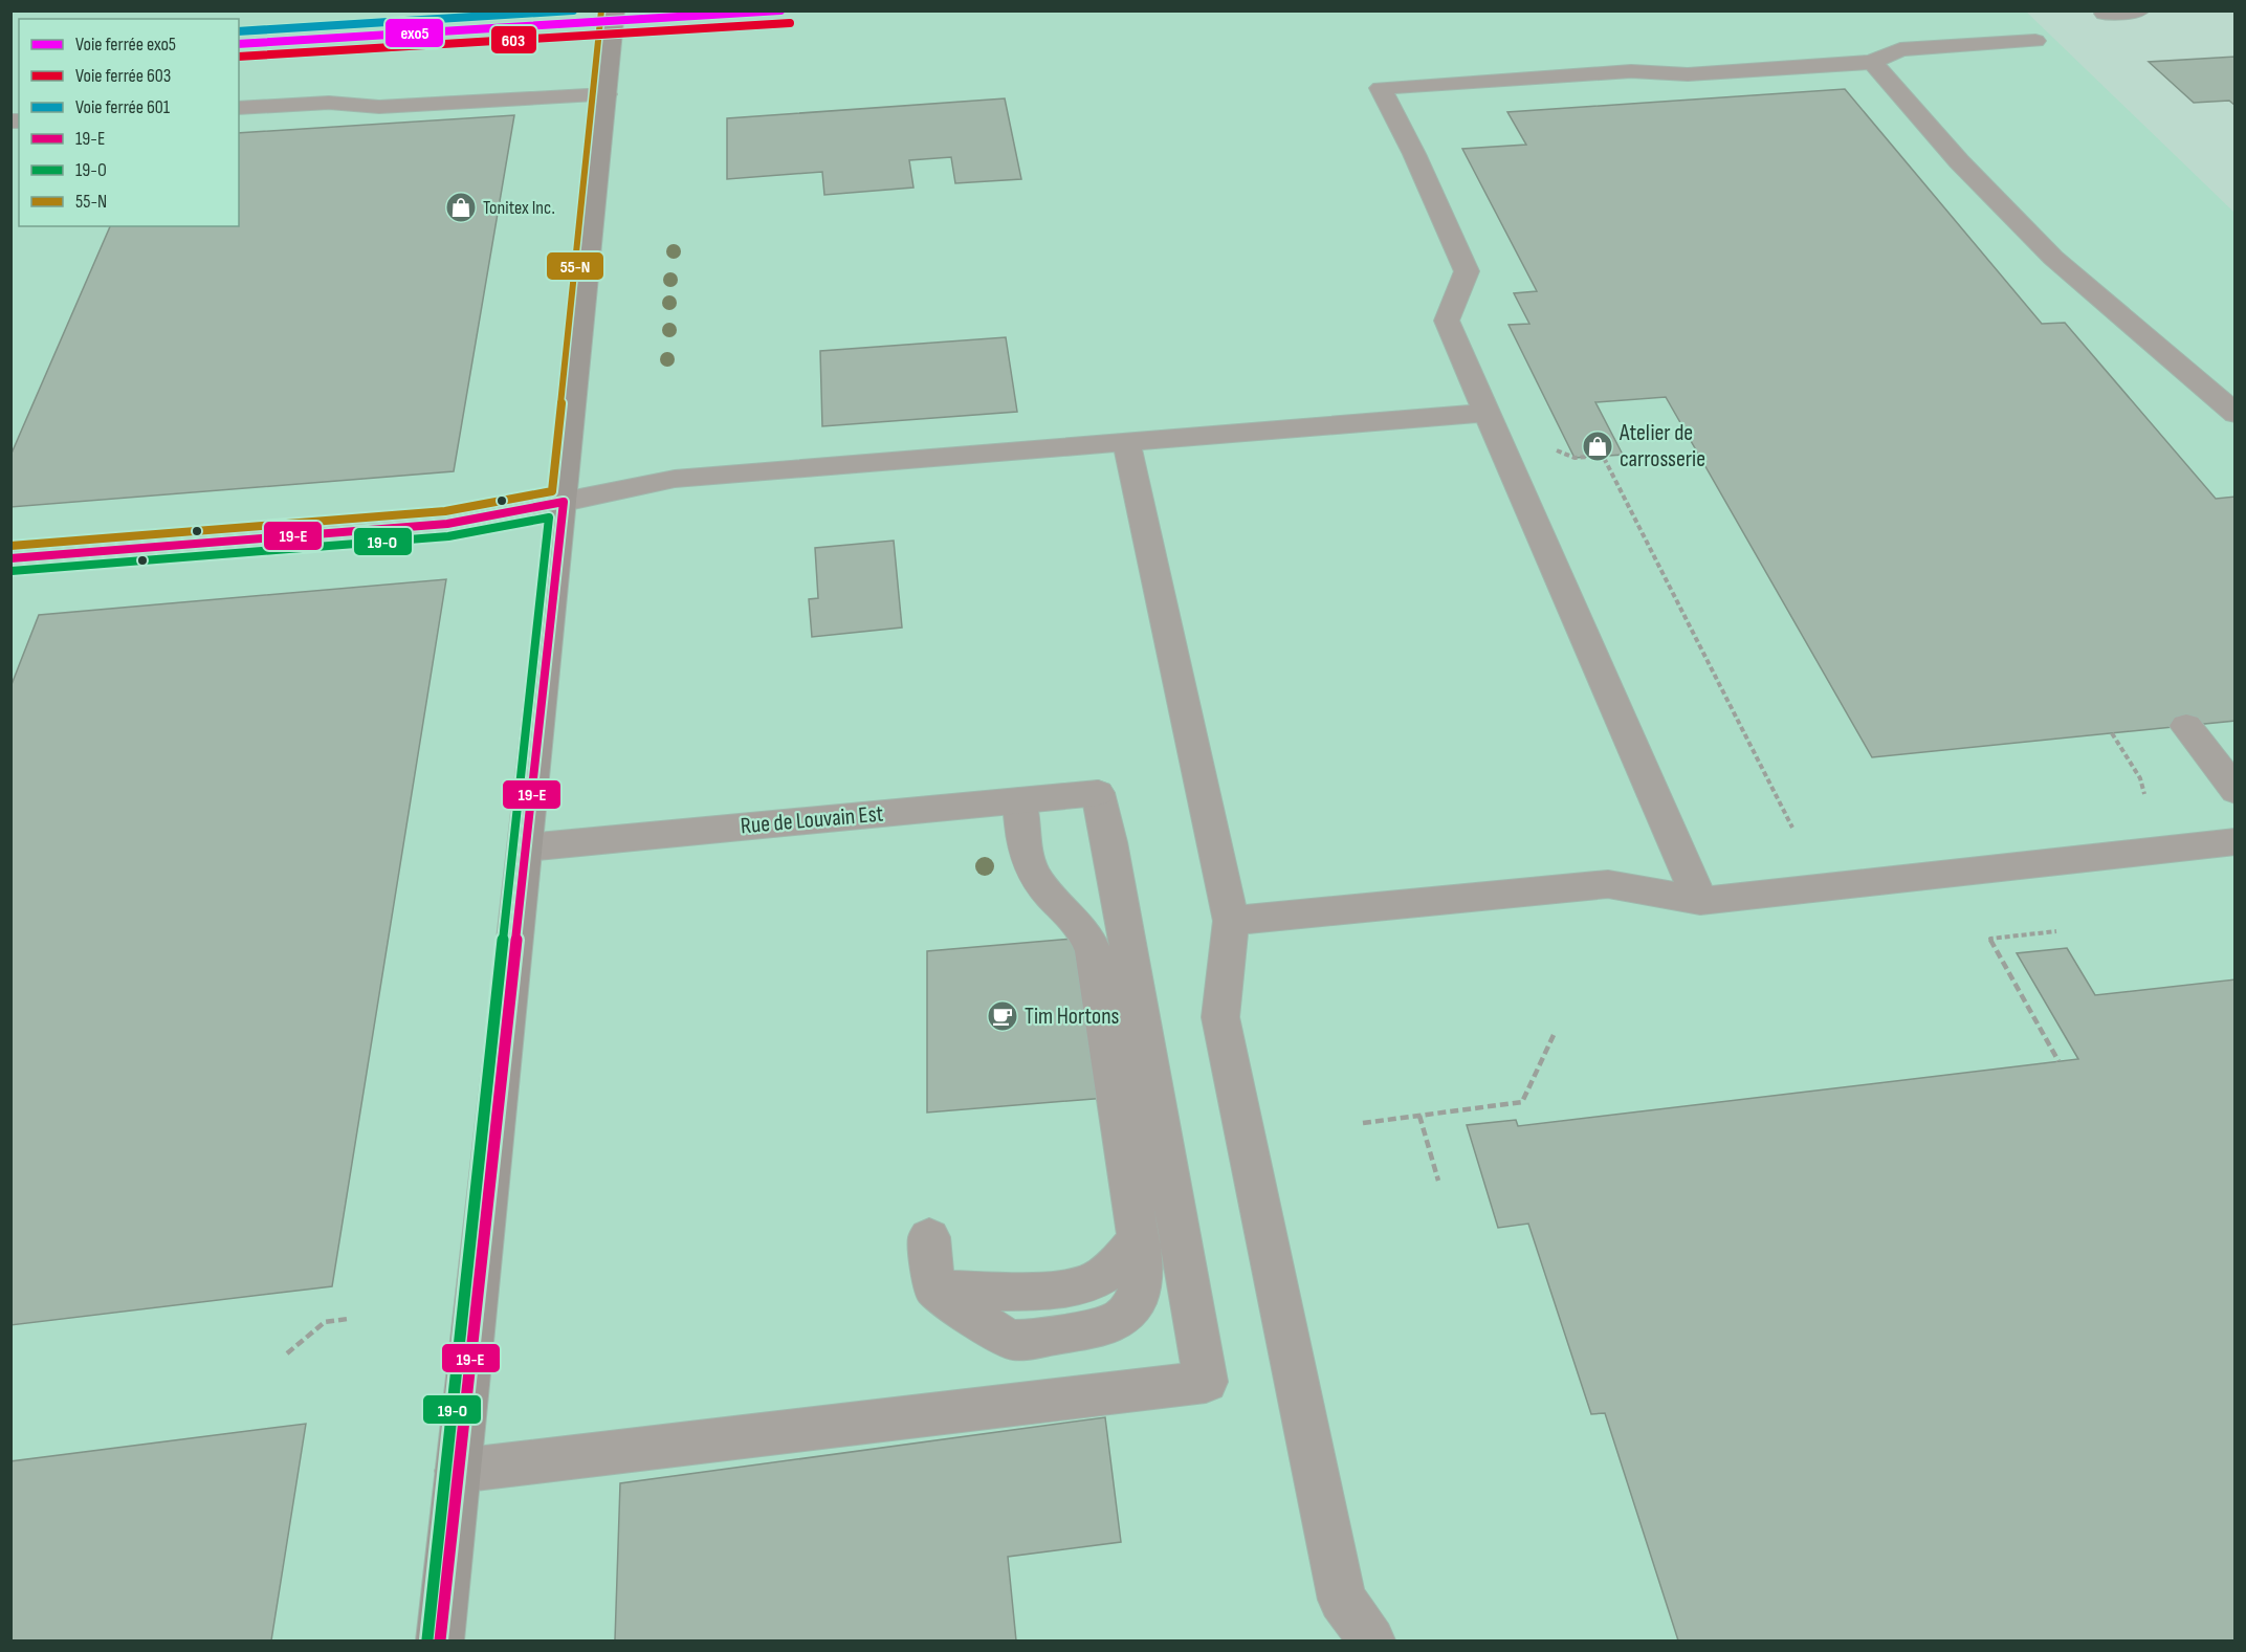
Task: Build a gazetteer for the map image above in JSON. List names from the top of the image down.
{
  "streets": {
    "street": ["Rue de Louvain Est"]
  },
  "places": {
    "shop": ["Tonitex Inc.", "Atelier de carrosserie"],
    "cafe": ["Tim Hortons"]
  },
  "lines": [
    "rail line exo5",
    "rail line 601",
    "transit line 55-N",
    "rail line 603",
    "transit line 19-E",
    "transit line 19-O"
  ],
  "legend": [
    "Voie ferrée exo5",
    "Voie ferrée 603",
    "Voie ferrée 601",
    "19-E",
    "19-O",
    "55-N"
  ]
}
